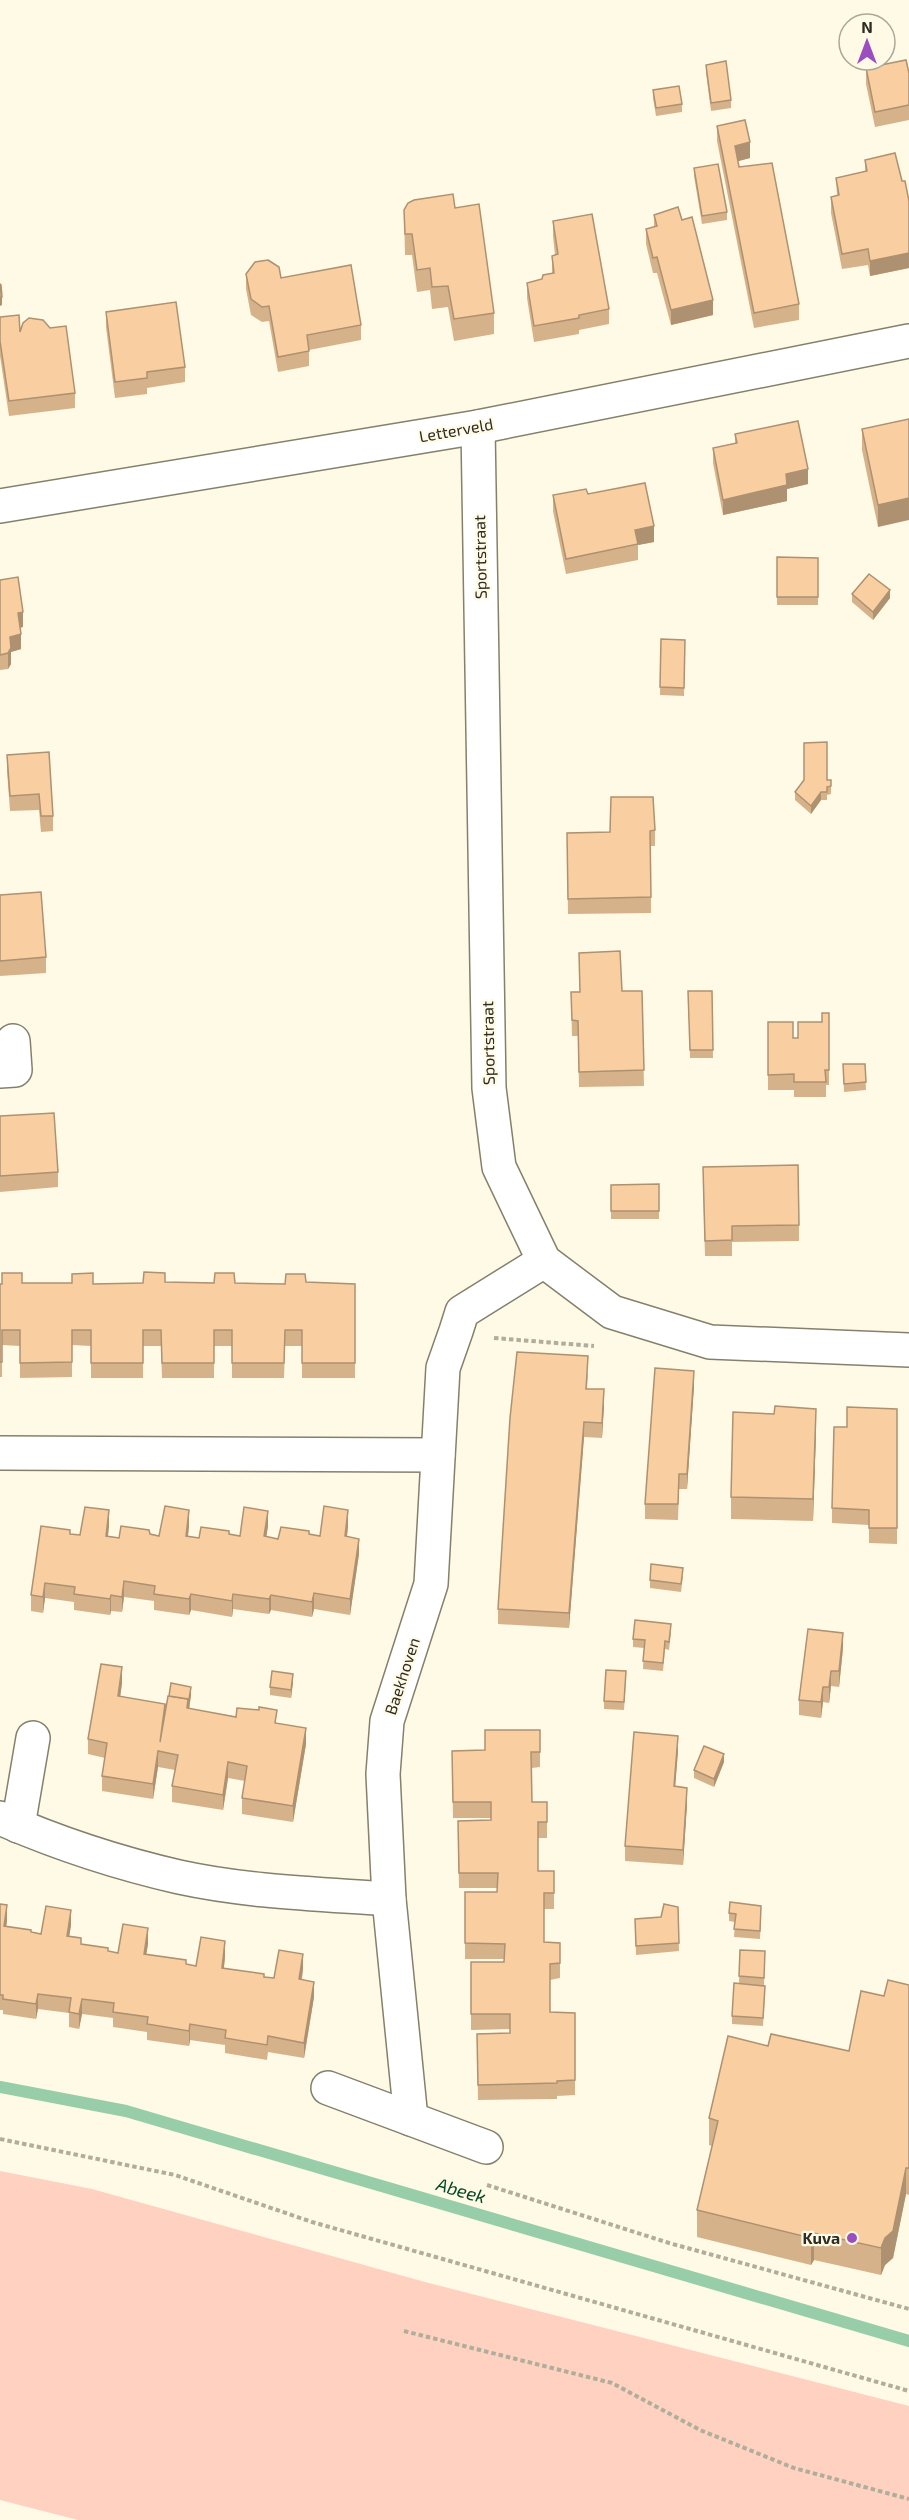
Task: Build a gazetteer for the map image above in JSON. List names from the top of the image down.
{
  "streets": {
    "street": ["Letterveld", "Sportstraat", "Baekhoven"]
  },
  "crossings": [
    ["Letterveld", "Sportstraat"],
    ["Sportstraat", "Baekhoven"]
  ],
  "water": ["Abeek"],
  "places": ["Kuva"],
  "north": "top"
}
